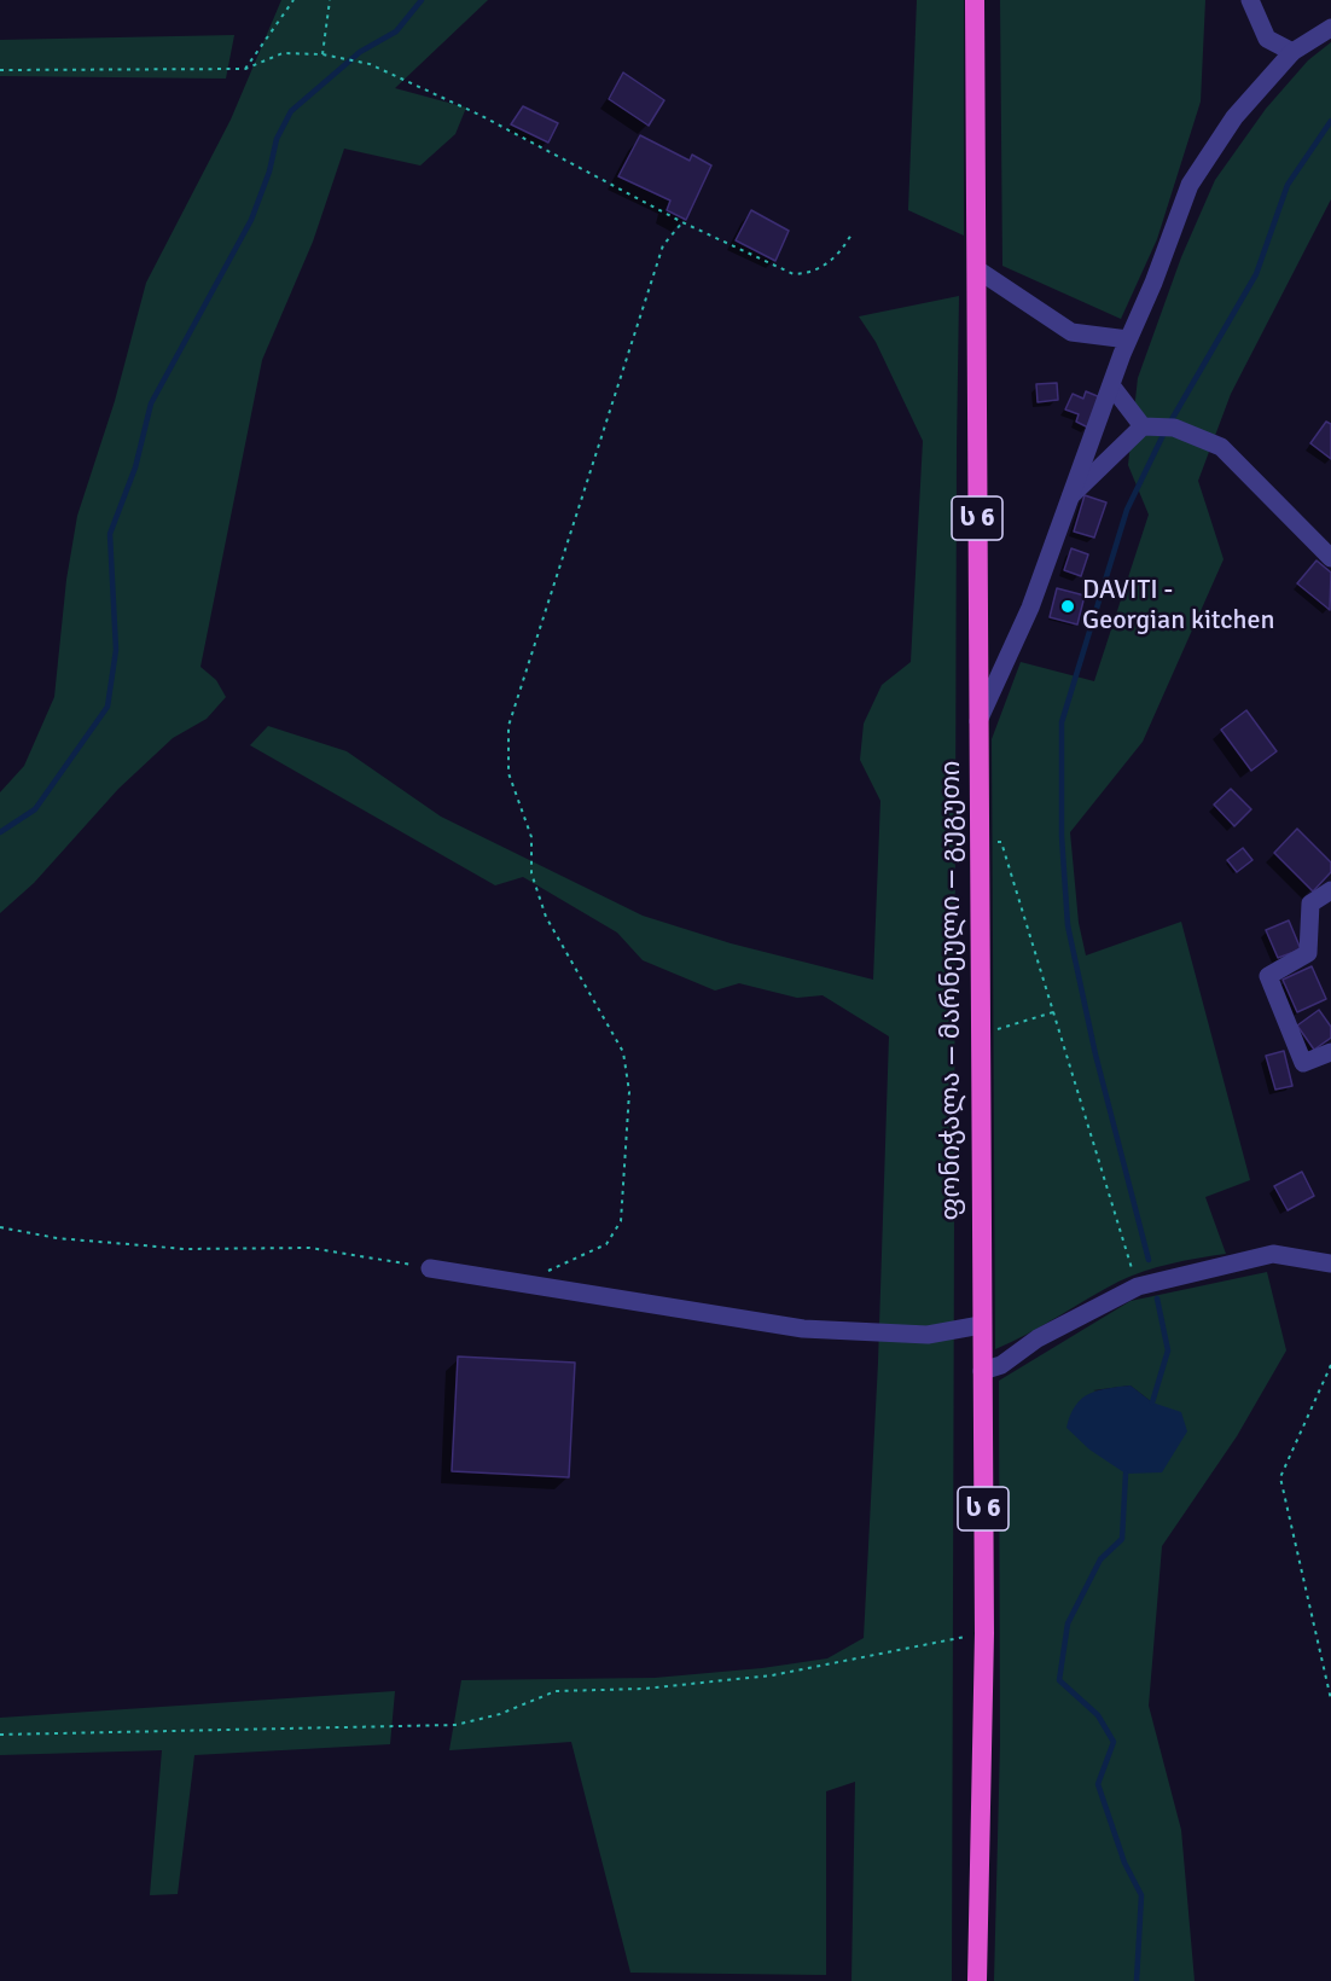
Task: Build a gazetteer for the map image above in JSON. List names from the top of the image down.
{
  "streets": {
    "highway": ["ს 6", "ფონიჭალა — მარნეული — გუგუთი"]
  },
  "places": ["DAVITI - Georgian kitchen"]
}
